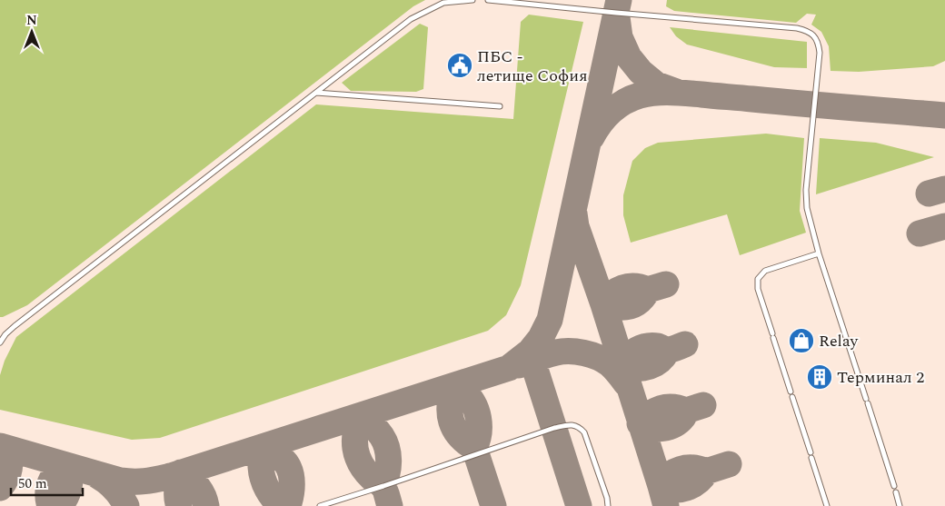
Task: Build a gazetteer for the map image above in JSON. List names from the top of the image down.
{
  "places": {
    "public building": ["ПБС - летище София"],
    "shop": ["Relay"],
    "building": ["Терминал 2"]
  },
  "scale_bar": "50 m",
  "north": "top"
}
